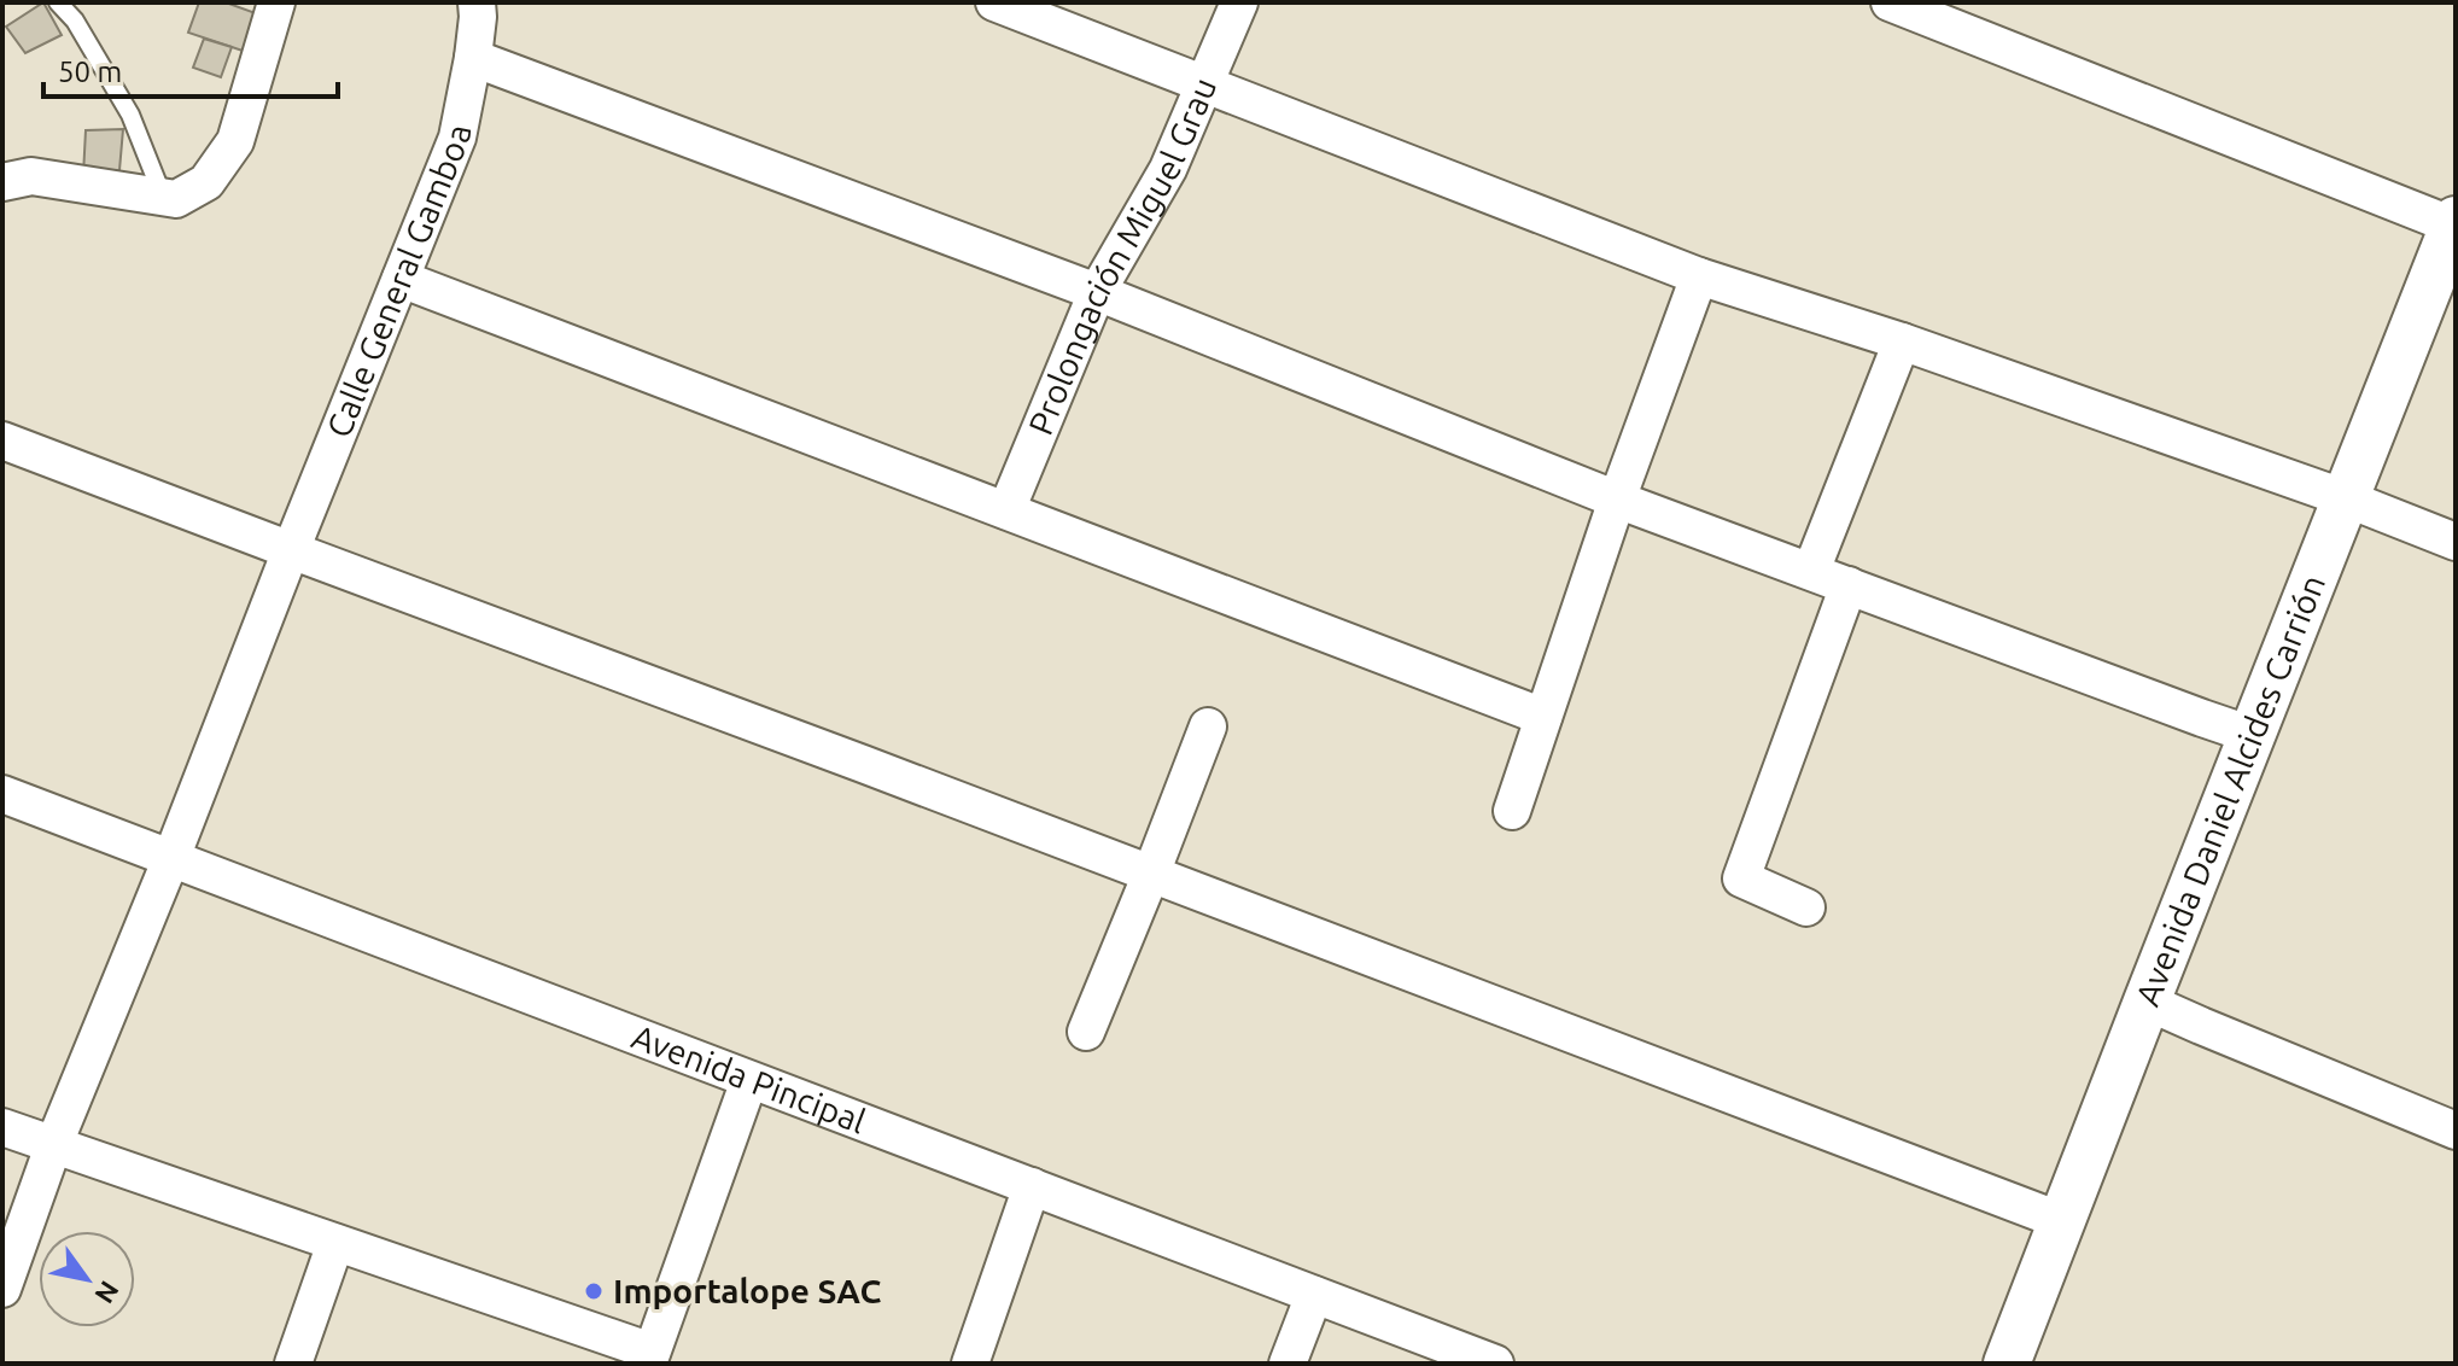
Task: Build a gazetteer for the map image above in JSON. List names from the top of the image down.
{
  "streets": {
    "street": [
      "Prolongación Miguel Grau",
      "Calle General Gamboa",
      "Avenida Daniel Alcides Carrión",
      "Avenida Pincipal"
    ]
  },
  "crossings": [
    ["Calle General Gamboa", "Avenida Pincipal"]
  ],
  "places": ["Importalope SAC"],
  "scale_bar": "50 m",
  "north": "bottom right"
}
